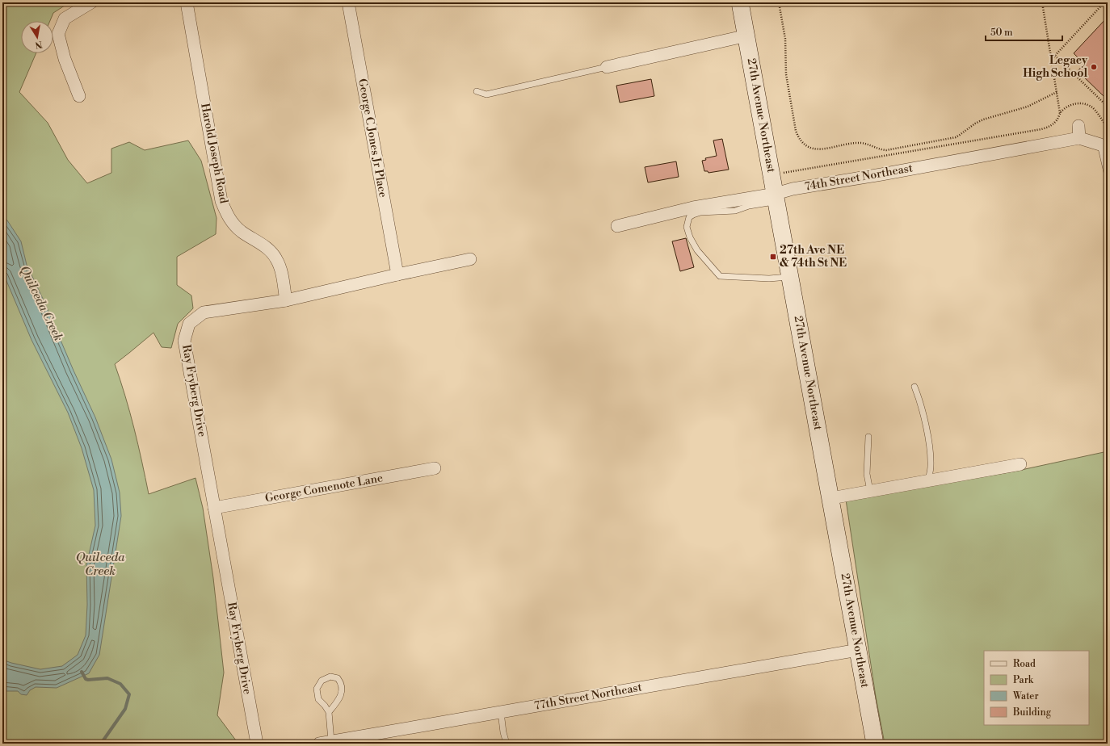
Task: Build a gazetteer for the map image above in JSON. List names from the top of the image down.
{
  "streets": {
    "street": [
      "27th Avenue Northeast",
      "George C Jones Jr Place",
      "Harold Joseph Road",
      "74th Street Northeast",
      "Ray Fryberg Drive",
      "George Comenote Lane",
      "77th Street Northeast"
    ]
  },
  "crossings": [
    ["27th Avenue Northeast", "74th Street Northeast"],
    ["27th Avenue Northeast", "77th Street Northeast"],
    ["George C Jones Jr Place", "Ray Fryberg Drive"],
    ["Harold Joseph Road", "Ray Fryberg Drive"],
    ["Ray Fryberg Drive", "George Comenote Lane"]
  ],
  "water": ["Quilceda Creek"],
  "places": {
    "other": ["Legacy High School"],
    "transit": ["27th Ave NE & 74th St NE"]
  },
  "legend": [
    "Road",
    "Park",
    "Water",
    "Building"
  ],
  "scale_bar": "50 m",
  "north": "bottom"
}
